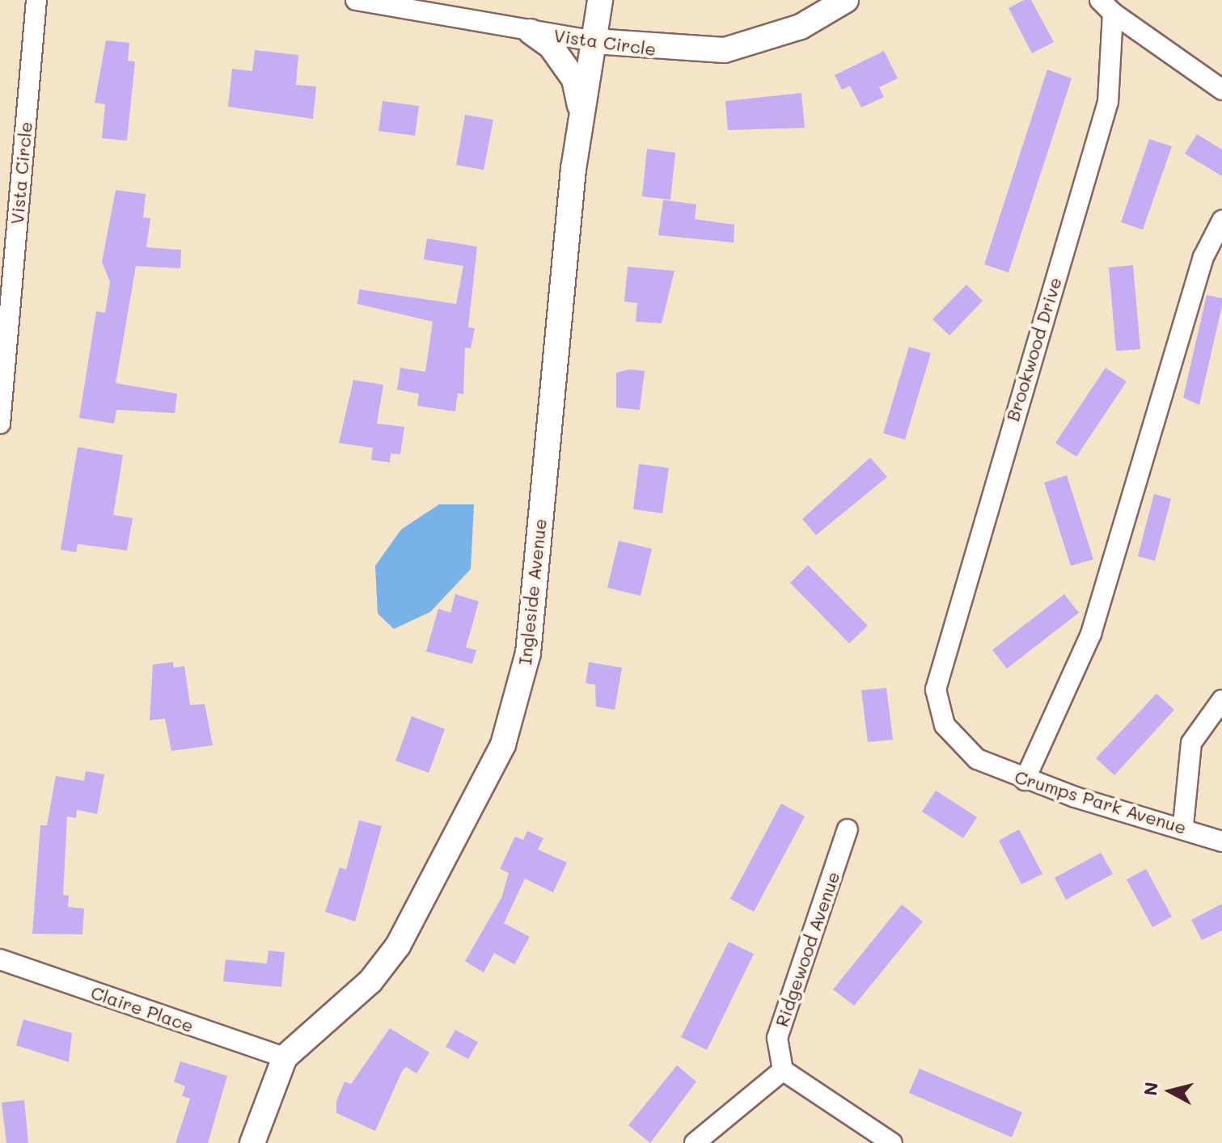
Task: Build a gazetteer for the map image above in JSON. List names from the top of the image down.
{
  "streets": {
    "street": [
      "Vista Circle",
      "Brookwood Drive",
      "Ingleside Avenue",
      "Crumps Park Avenue",
      "Ridgewood Avenue",
      "Claire Place"
    ]
  },
  "crossings": [
    ["Vista Circle", "Ingleside Avenue"],
    ["Brookwood Drive", "Crumps Park Avenue"],
    ["Ingleside Avenue", "Claire Place"]
  ],
  "north": "left"
}
